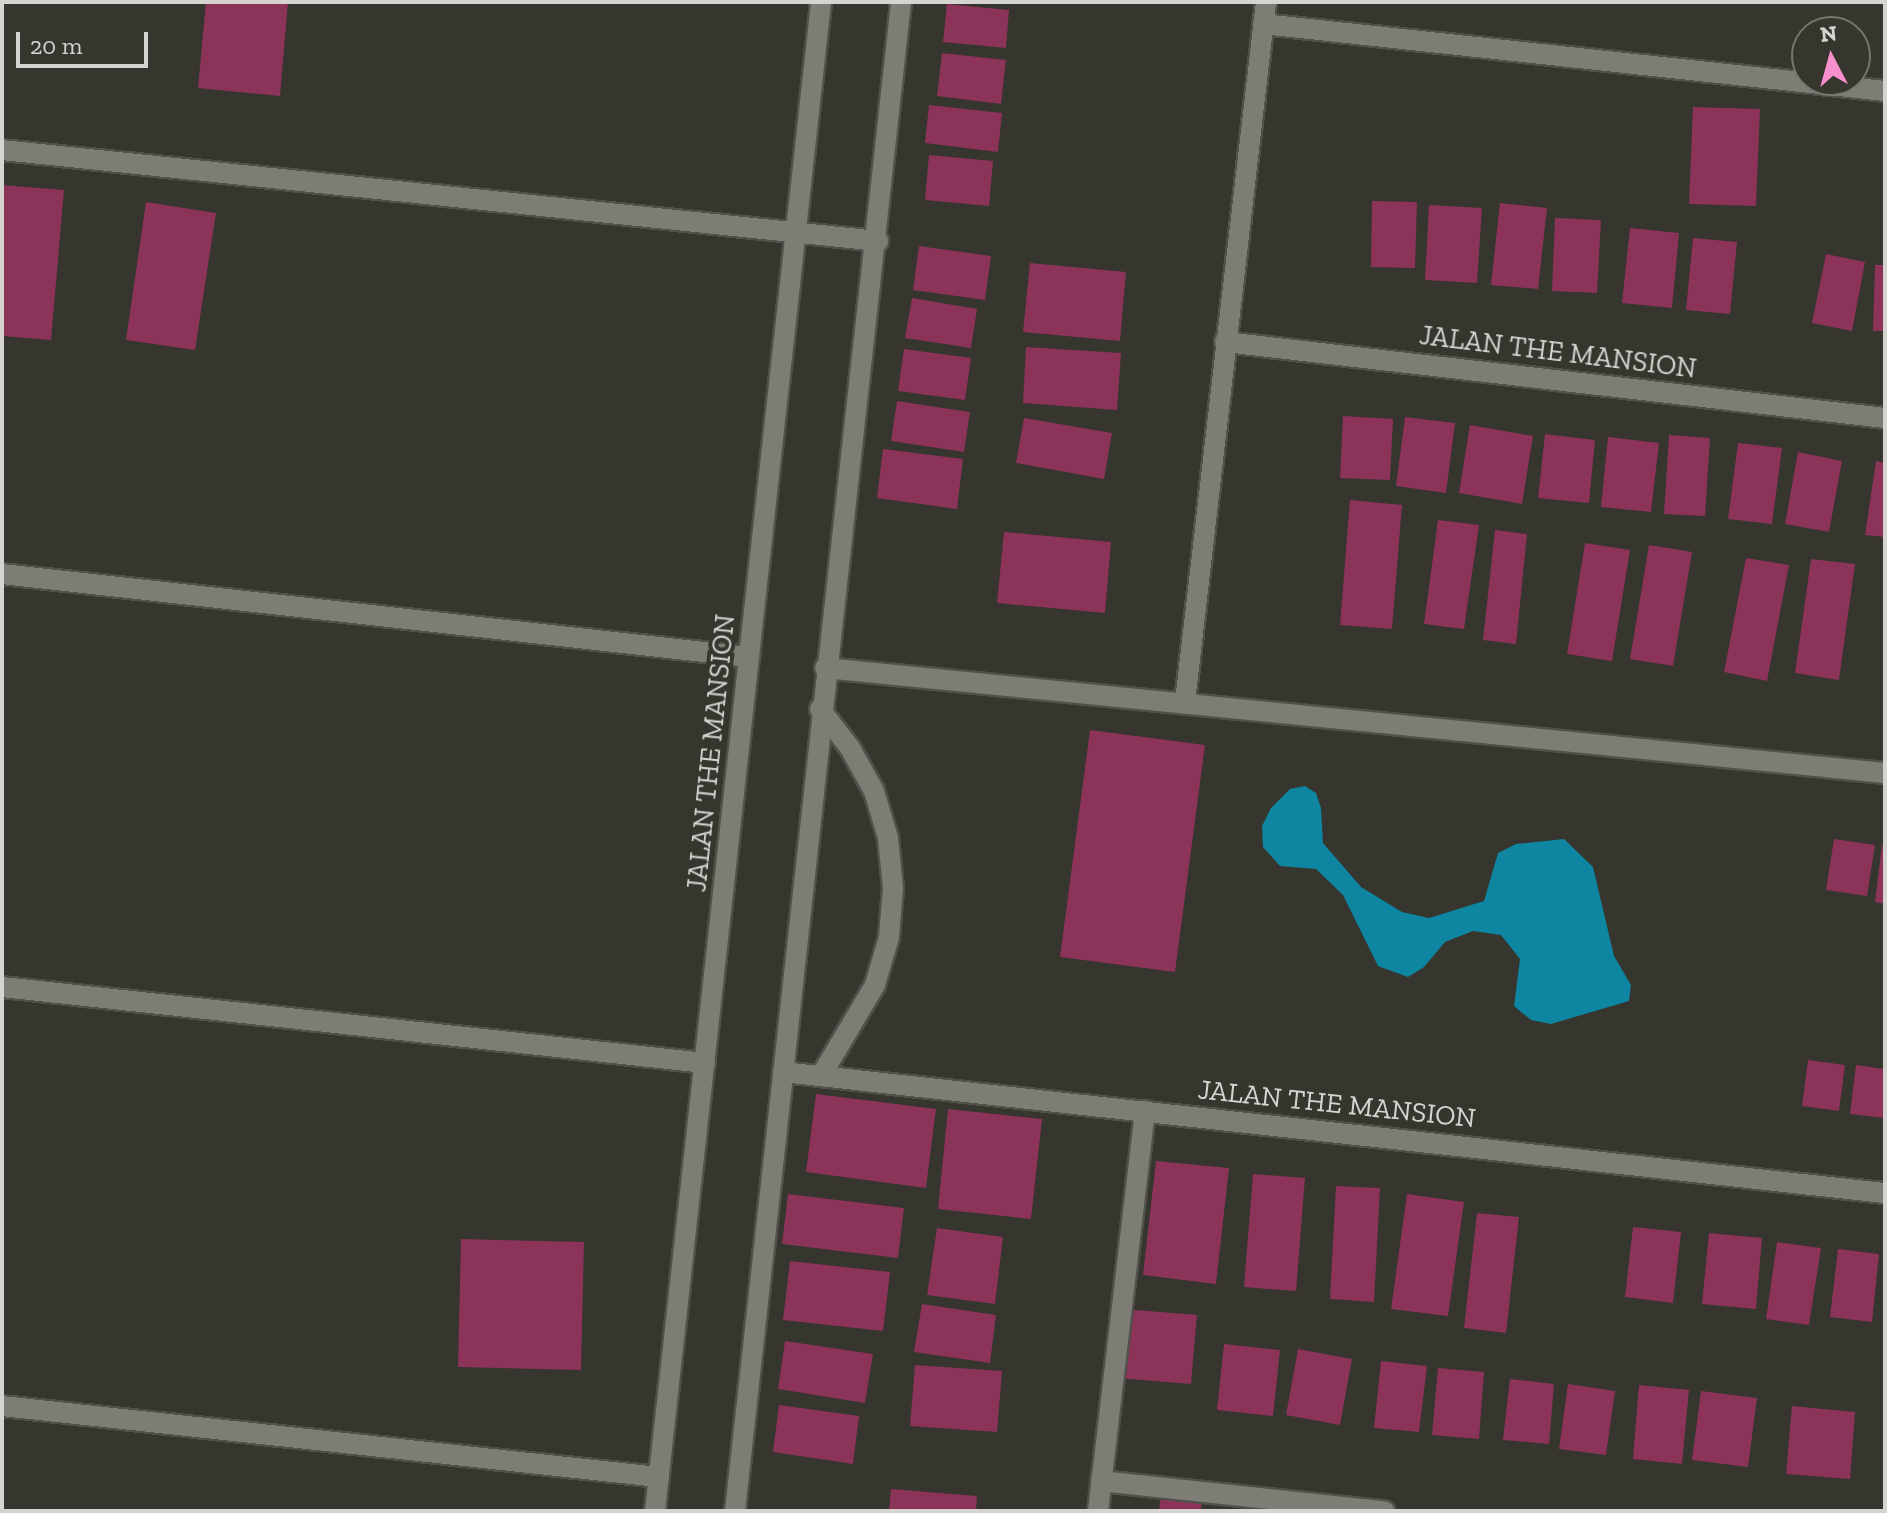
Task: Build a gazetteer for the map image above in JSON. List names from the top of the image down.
{
  "streets": {
    "street": ["JALAN THE MANSION"]
  },
  "scale_bar": "20 m",
  "north": "top"
}
